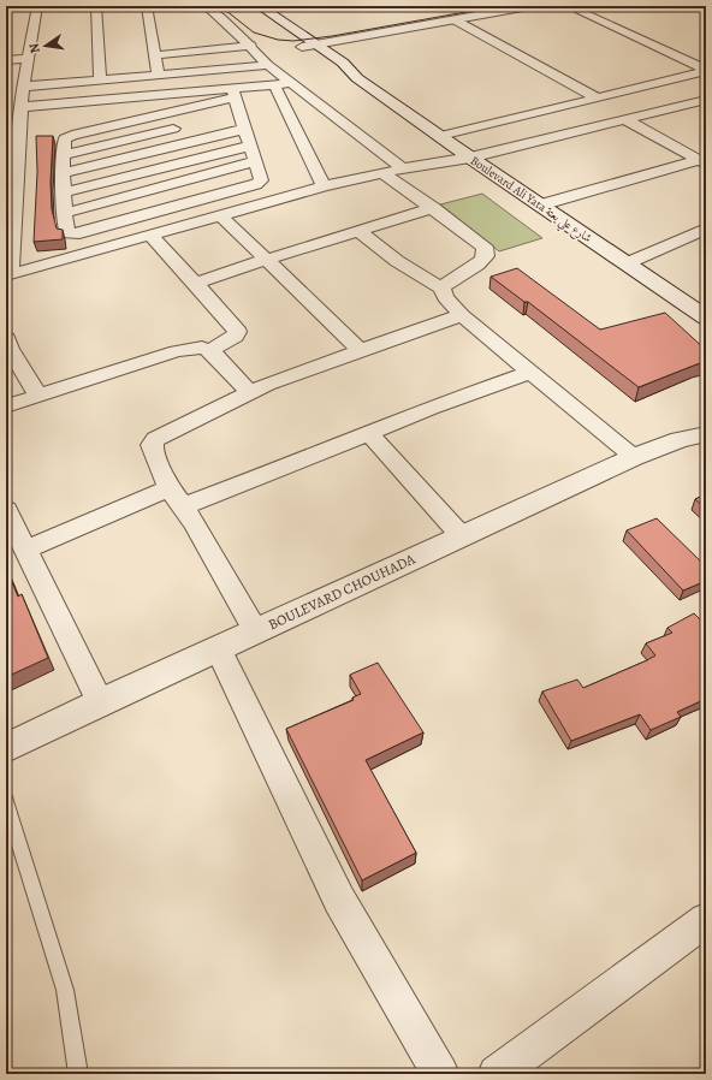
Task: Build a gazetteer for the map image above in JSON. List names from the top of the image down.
{
  "streets": {
    "main road": ["Boulevard Ali Yata شارع علي يعتة", "BOULEVARD CHOUHADA"]
  },
  "north": "left"
}
